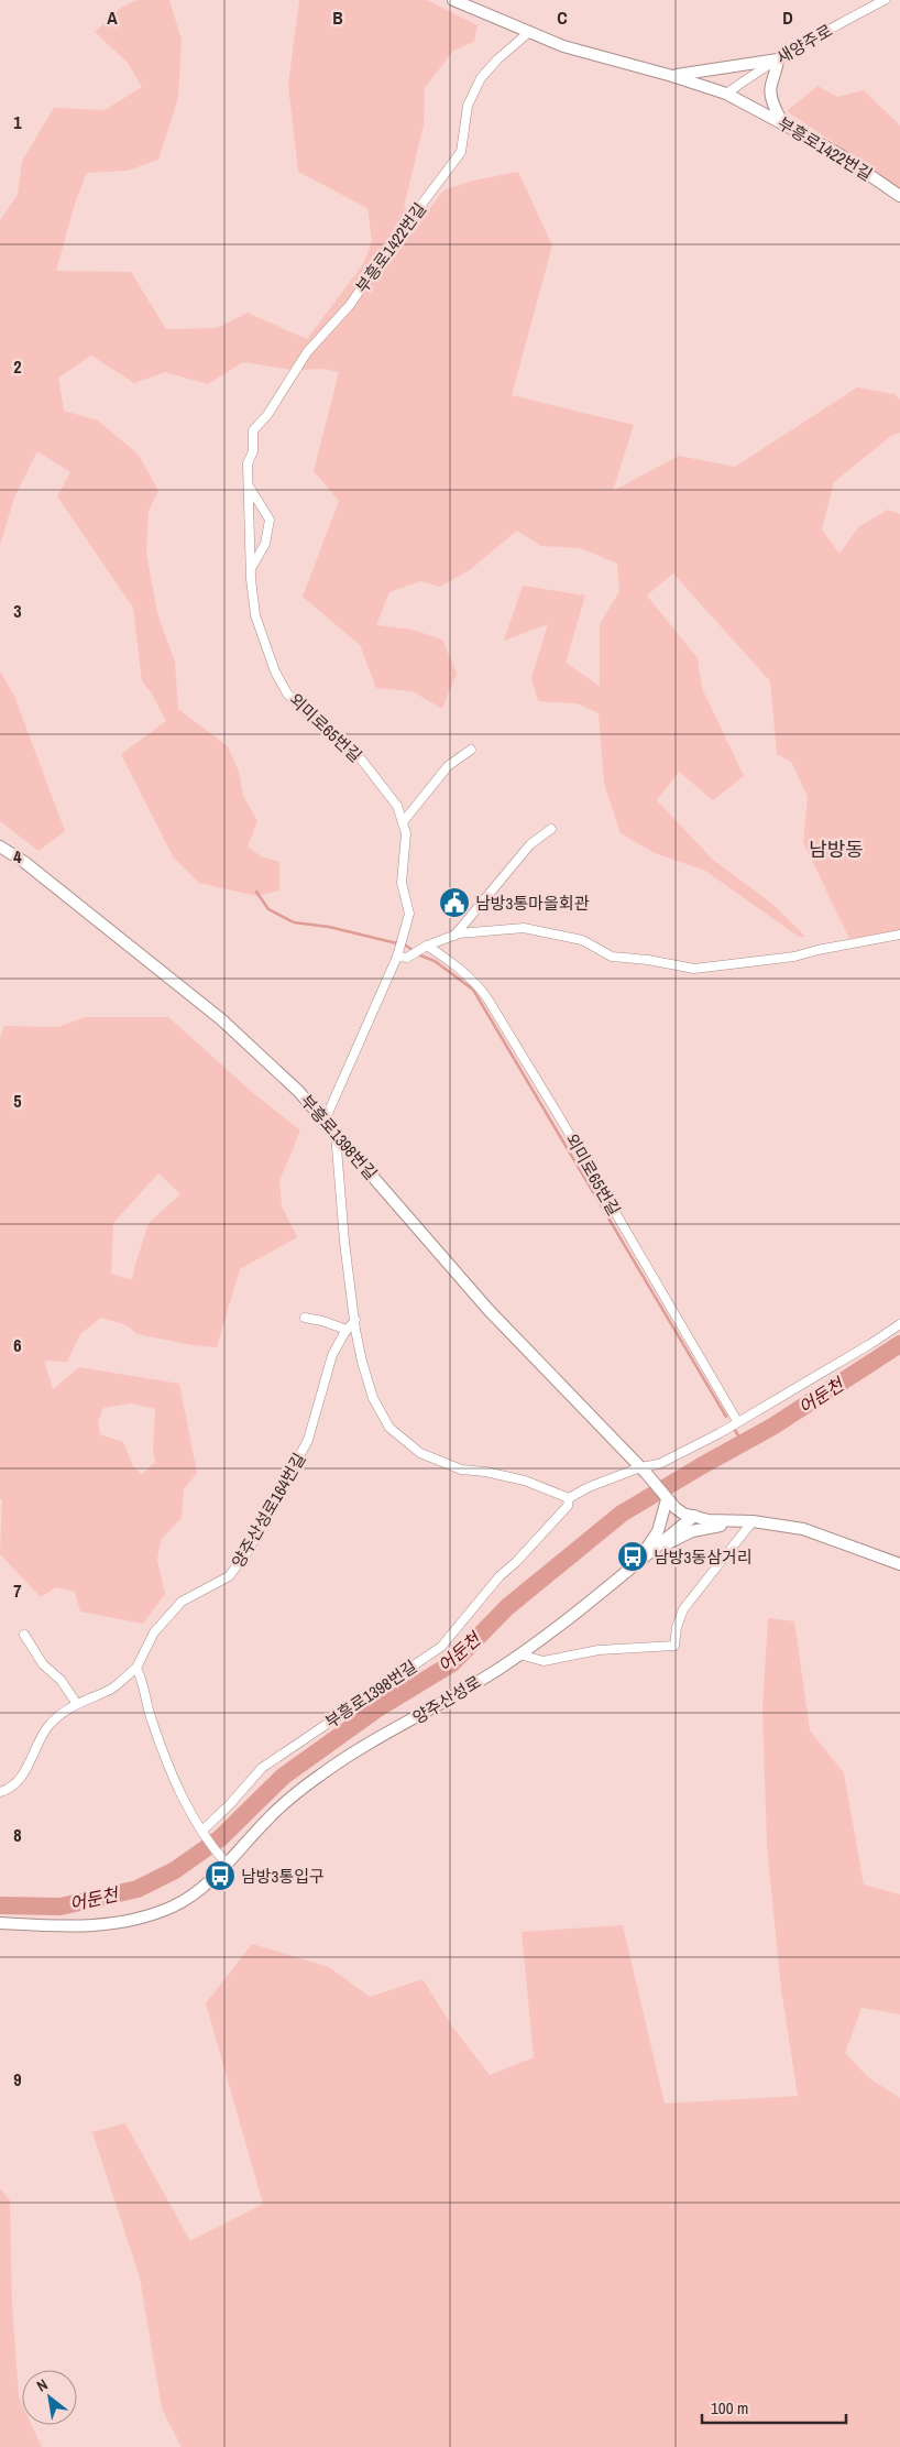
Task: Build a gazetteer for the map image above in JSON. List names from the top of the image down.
{
  "streets": {
    "street": [
      "새양주로",
      "부흥로1422번길",
      "외미로65번길",
      "부흥로1398번길",
      "양주산성로164번길",
      "양주산성로"
    ]
  },
  "crossings": [
    ["새양주로", "부흥로1422번길"],
    ["부흥로1422번길", "외미로65번길"],
    ["외미로65번길", "부흥로1398번길"],
    ["부흥로1398번길", "양주산성로164번길"],
    ["부흥로1398번길", "양주산성로"]
  ],
  "districts": ["남방동"],
  "water": ["어둔천"],
  "places": {
    "public building": ["남방3통마을회관"],
    "bus stop": ["남방3동삼거리", "남방3통입구"]
  },
  "scale_bar": "100 m",
  "north": "top left",
  "grid": {
    "columns": [
      "A",
      "B",
      "C",
      "D"
    ],
    "rows": [
      "1",
      "2",
      "3",
      "4",
      "5",
      "6",
      "7",
      "8",
      "9"
    ]
  }
}
